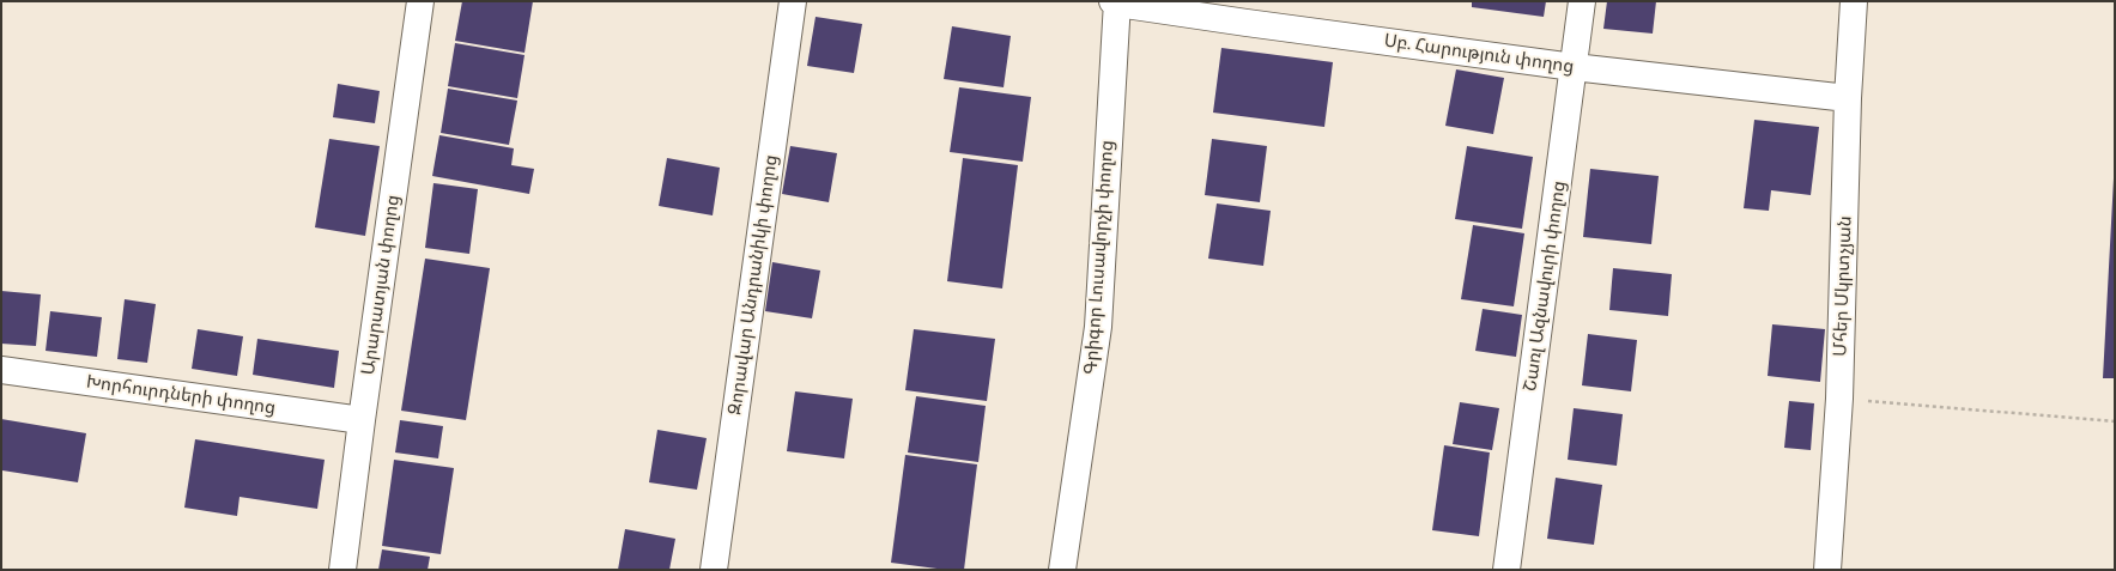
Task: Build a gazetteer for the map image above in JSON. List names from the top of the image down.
{
  "streets": {
    "street": [
      "Սբ. Հարություն փողոց",
      "Գրիգոր Լուսավորչի փողոց",
      "Արարատյան փողոց",
      "Զորավար Անդրանիկի փողոց",
      "Շառլ Ազնավուրի փողոց",
      "Մհեր Մկրտչյան",
      "Խորհուրդների փողոց"
    ]
  },
  "crossings": [
    ["Սբ. Հարություն փողոց", "Գրիգոր Լուսավորչի փողոց"],
    ["Սբ. Հարություն փողոց", "Շառլ Ազնավուրի փողոց"],
    ["Սբ. Հարություն փողոց", "Մհեր Մկրտչյան"],
    ["Արարատյան փողոց", "Խորհուրդների փողոց"]
  ]
}
